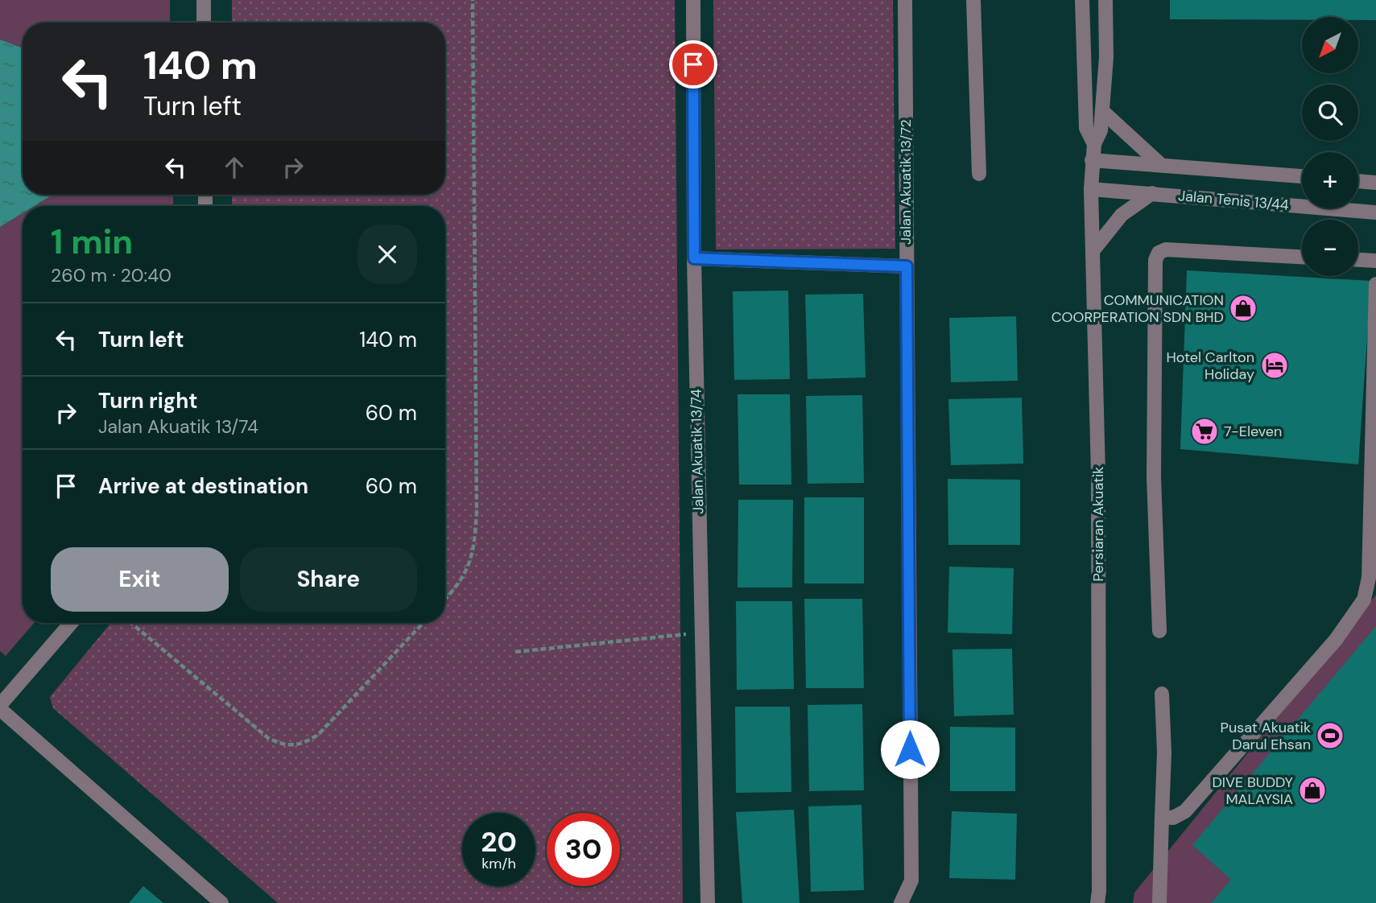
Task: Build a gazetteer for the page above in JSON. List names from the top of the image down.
{
  "streets": {
    "street": [
      "Jalan Akuatik 13/72",
      "Jalan Tenis 13/44",
      "Jalan Akuatik 13/74",
      "Persiaran Akuatik"
    ]
  },
  "crossings": [
    ["Jalan Tenis 13/44", "Persiaran Akuatik"]
  ],
  "places": {
    "shop": ["COMMUNICATION COORPERATION SDN BHD", "DIVE BUDDY MALAYSIA"],
    "hotel": ["Hotel Carlton Holiday"],
    "supermarket": ["7-Eleven"],
    "sports": ["Pusat Akuatik Darul Ehsan"]
  },
  "north": "bottom left",
  "page": {
    "map_buttons": ["+", "−"],
    "turn": ["140 m", "Turn left"],
    "heading": ["1 min", "260 m · 20:40"],
    "list": [
      {
        "name": "Turn left",
        "value": "140 m"
      },
      {
        "name": "Turn right",
        "note": "Jalan Akuatik 13/74",
        "value": "60 m"
      },
      {
        "name": "Arrive at destination",
        "value": "60 m"
      }
    ],
    "buttons": ["Exit", "Share"],
    "speed": "20 km/h",
    "limit": "30"
  }
}
